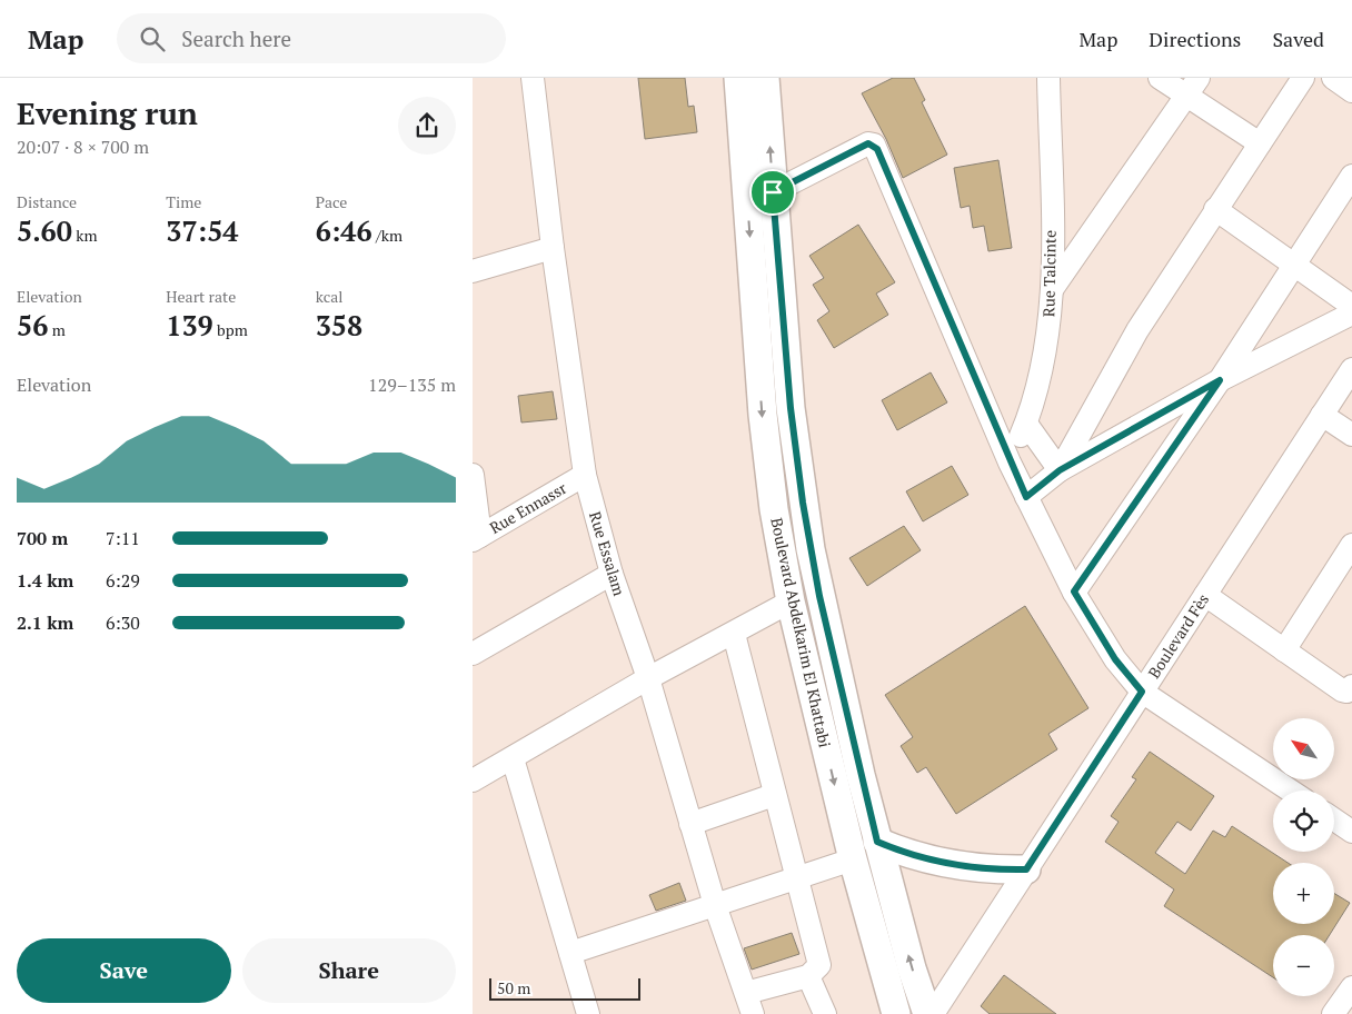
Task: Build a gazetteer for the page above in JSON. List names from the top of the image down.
{
  "streets": {
    "street": [
      "Rue Talcinte",
      "Rue Ennassr",
      "Rue Essalam",
      "Boulevard Abdelkarim El Khattabi",
      "Boulevard Fès"
    ]
  },
  "crossings": [
    ["Rue Ennassr", "Rue Essalam"]
  ],
  "scale_bar": "50 m",
  "north": "top left",
  "page": {
    "header": "Map",
    "search": "Search here",
    "nav": ["Map", "Directions", "Saved"],
    "heading": ["Evening run", "20:07 · 8 × 700 m"],
    "stats": [
      ["Distance", "5.60 km"],
      ["Time", "37:54"],
      ["Pace", "6:46 /km"],
      ["Elevation", "56 m"],
      ["Heart rate", "139 bpm"],
      ["kcal", "358"]
    ],
    "chart": ["Elevation", "129–135 m"],
    "list": [
      {
        "name": "700 m",
        "note": "7:11"
      },
      {
        "name": "1.4 km",
        "note": "6:29"
      },
      {
        "name": "2.1 km",
        "note": "6:30"
      }
    ],
    "map_buttons": ["+", "−"],
    "buttons": ["Save", "Share"],
    "scale": "50 m"
  }
}
